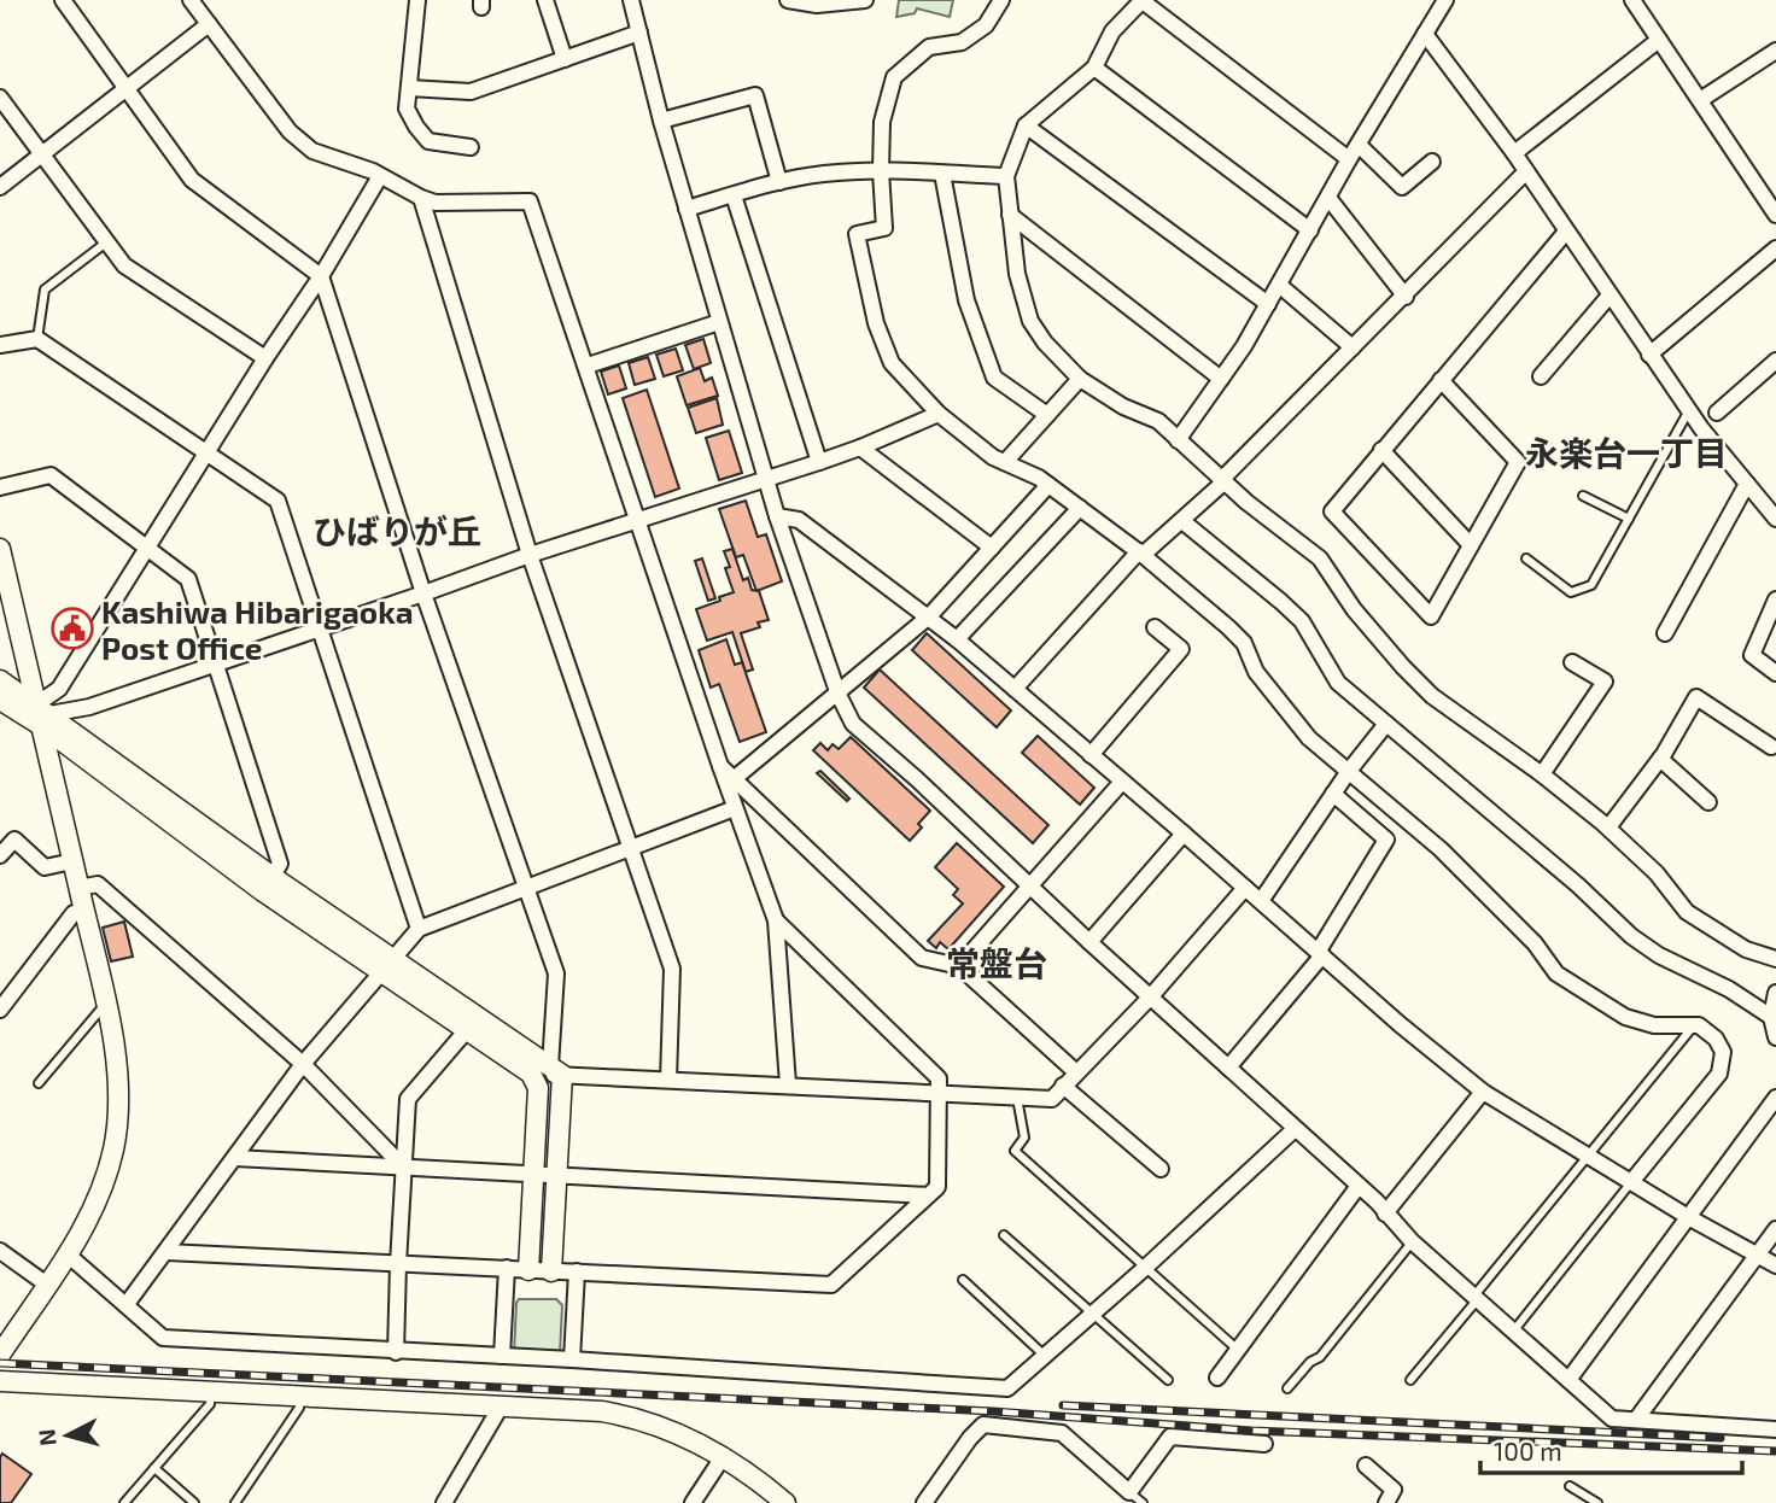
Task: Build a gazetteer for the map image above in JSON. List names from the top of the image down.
{
  "districts": ["永楽台一丁目", "ひばりが丘", "常盤台"],
  "places": {
    "public building": ["Kashiwa Hibarigaoka Post Office"]
  },
  "scale_bar": "100 m",
  "north": "left"
}
